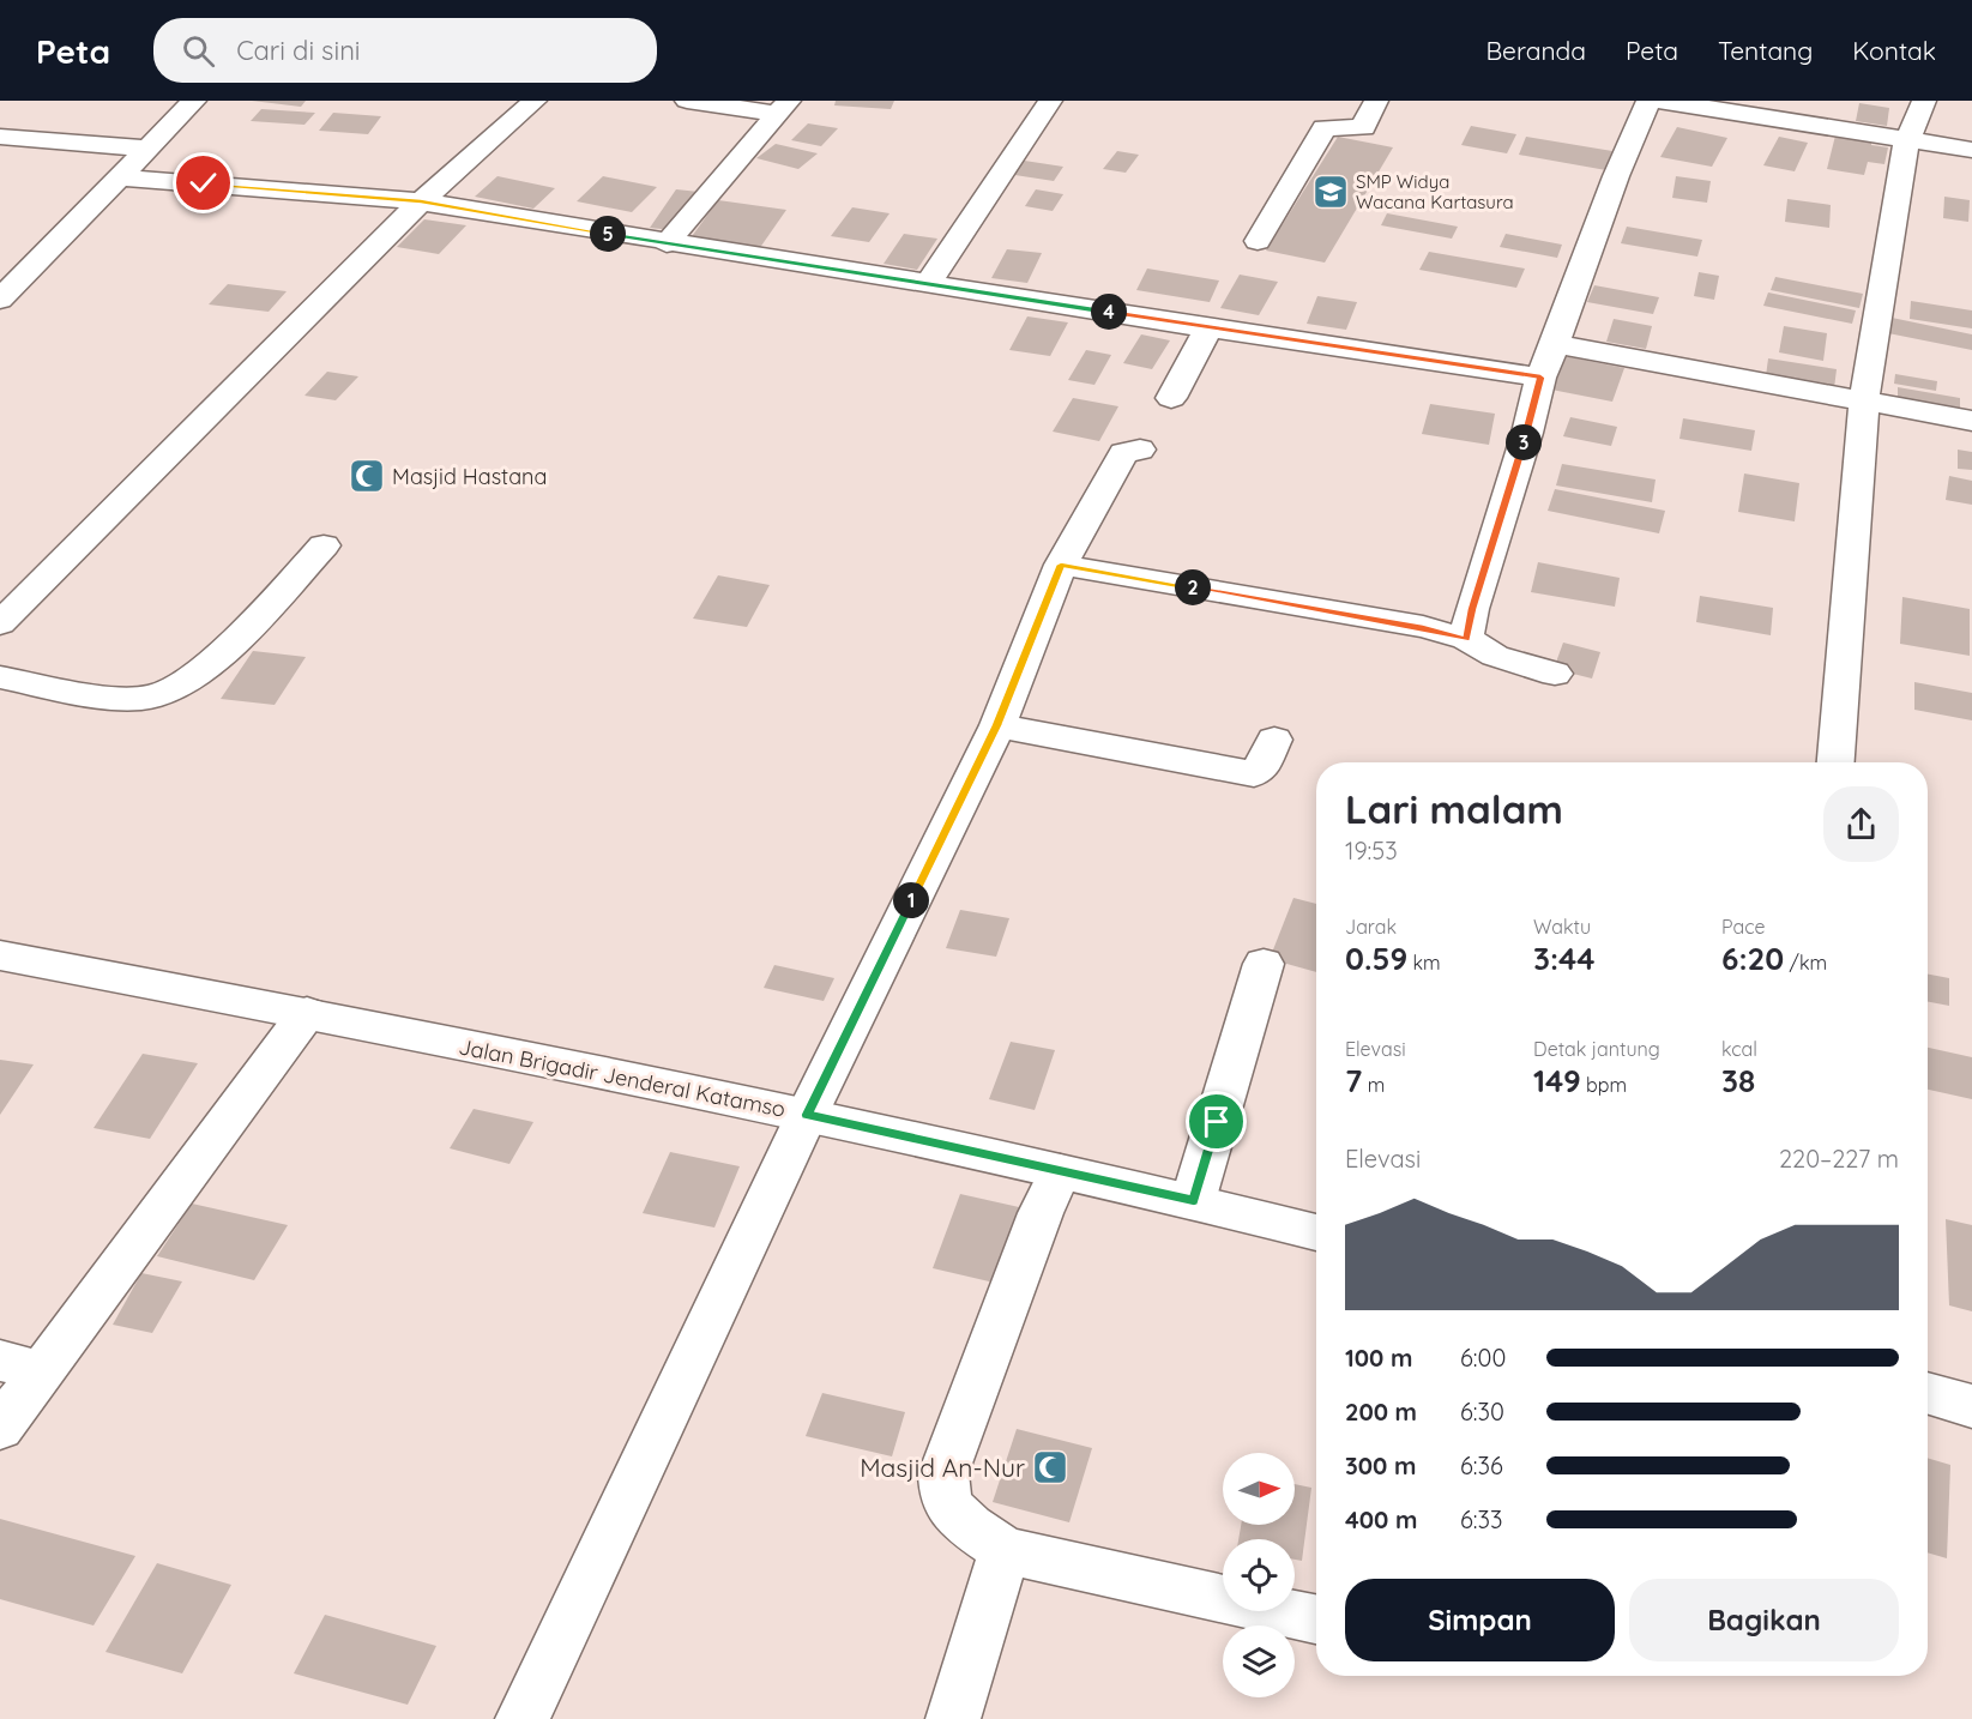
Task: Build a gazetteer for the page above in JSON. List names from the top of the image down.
{
  "streets": {
    "street": ["Jalan Brigadir Jenderal Katamso"]
  },
  "places": {
    "school or university": ["SMP Widya Wacana Kartasura"],
    "mosque": ["Masjid Hastana", "Masjid An-Nur"]
  },
  "north": "right",
  "page": {
    "header": "Peta",
    "search": "Cari di sini",
    "nav": [
      "Beranda",
      "Peta",
      "Tentang",
      "Kontak"
    ],
    "pins": [
      "5",
      "4",
      "3",
      "2",
      "1"
    ],
    "heading": ["Lari malam", "19:53"],
    "stats": [
      ["Jarak", "0.59 km"],
      ["Waktu", "3:44"],
      ["Pace", "6:20 /km"],
      ["Elevasi", "7 m"],
      ["Detak jantung", "149 bpm"],
      ["kcal", "38"]
    ],
    "chart": ["Elevasi", "220–227 m"],
    "list": [
      {
        "name": "100 m",
        "note": "6:00"
      },
      {
        "name": "200 m",
        "note": "6:30"
      },
      {
        "name": "300 m",
        "note": "6:36"
      },
      {
        "name": "400 m",
        "note": "6:33"
      }
    ],
    "buttons": ["Simpan", "Bagikan"]
  }
}
